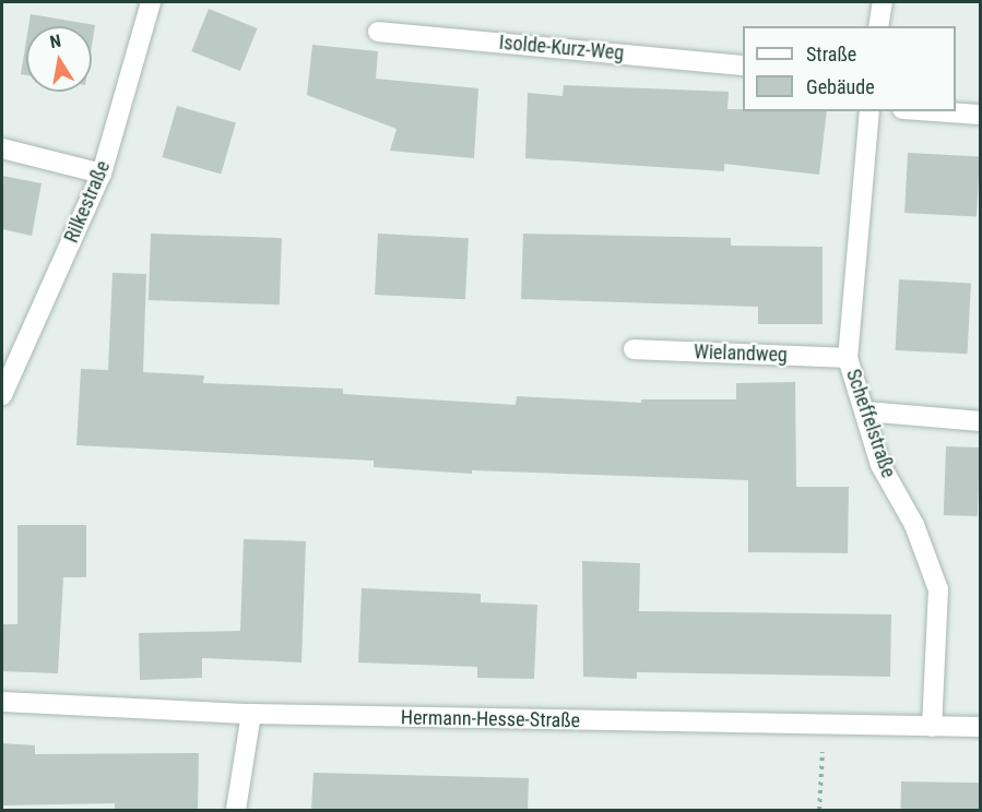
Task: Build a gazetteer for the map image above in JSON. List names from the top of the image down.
{
  "streets": {
    "street": [
      "Isolde-Kurz-Weg",
      "Rilkestraße",
      "Wielandweg",
      "Scheffelstraße",
      "Hermann-Hesse-Straße"
    ]
  },
  "crossings": [
    ["Wielandweg", "Scheffelstraße"],
    ["Scheffelstraße", "Hermann-Hesse-Straße"]
  ],
  "legend": ["Straße", "Gebäude"],
  "north": "top"
}
